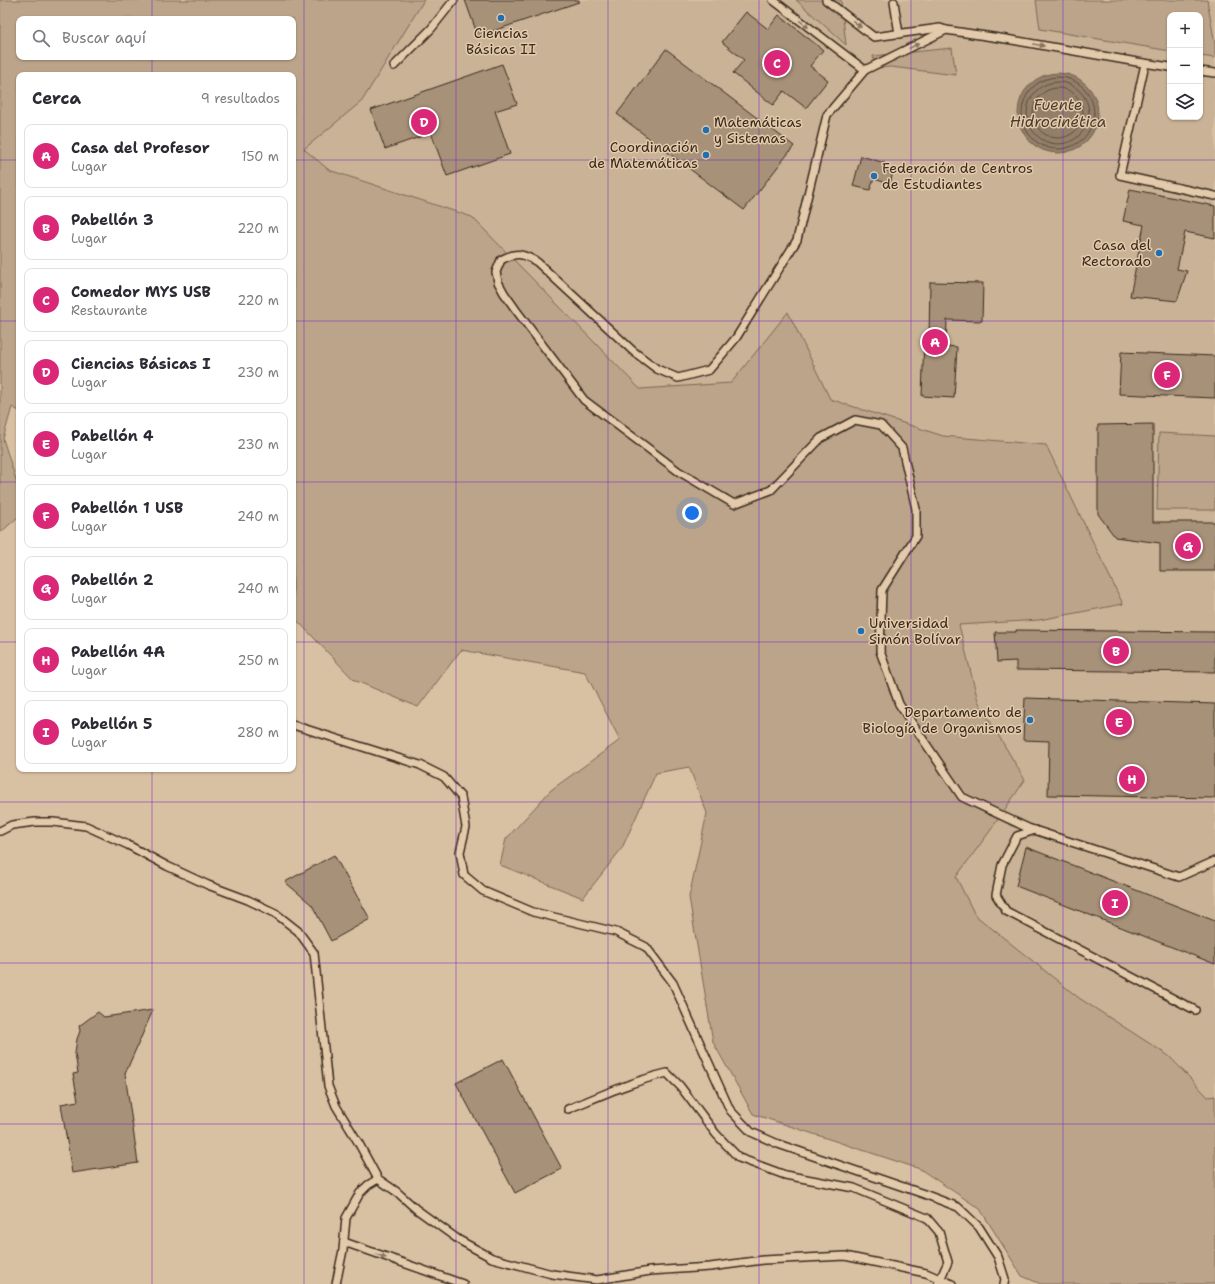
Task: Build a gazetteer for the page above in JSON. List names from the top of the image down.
{
  "water": ["Fuente Hidrocinética"],
  "places": [
    "Ciencias Básicas II",
    "Matemáticas y Sistemas",
    "Coordinación de Matemáticas",
    "Federación de Centros de Estudiantes",
    "Casa del Rectorado",
    "Universidad Simón Bolívar",
    "Departamento de Biología de Organismos"
  ],
  "page": {
    "map_buttons": ["+", "−"],
    "search": "Buscar aquí",
    "pins": [
      "C",
      "D",
      "A",
      "F",
      "G",
      "B",
      "E",
      "H",
      "I"
    ],
    "heading": ["Cerca", "9 resultados"],
    "list": [
      {
        "mark": "A",
        "name": "Casa del Profesor",
        "note": "Lugar",
        "value": "150 m"
      },
      {
        "mark": "B",
        "name": "Pabellón 3",
        "note": "Lugar",
        "value": "220 m"
      },
      {
        "mark": "C",
        "name": "Comedor MYS USB",
        "note": "Restaurante",
        "value": "220 m"
      },
      {
        "mark": "D",
        "name": "Ciencias Básicas I",
        "note": "Lugar",
        "value": "230 m"
      },
      {
        "mark": "E",
        "name": "Pabellón 4",
        "note": "Lugar",
        "value": "230 m"
      },
      {
        "mark": "F",
        "name": "Pabellón 1 USB",
        "note": "Lugar",
        "value": "240 m"
      },
      {
        "mark": "G",
        "name": "Pabellón 2",
        "note": "Lugar",
        "value": "240 m"
      },
      {
        "mark": "H",
        "name": "Pabellón 4A",
        "note": "Lugar",
        "value": "250 m"
      },
      {
        "mark": "I",
        "name": "Pabellón 5",
        "note": "Lugar",
        "value": "280 m"
      }
    ]
  }
}
